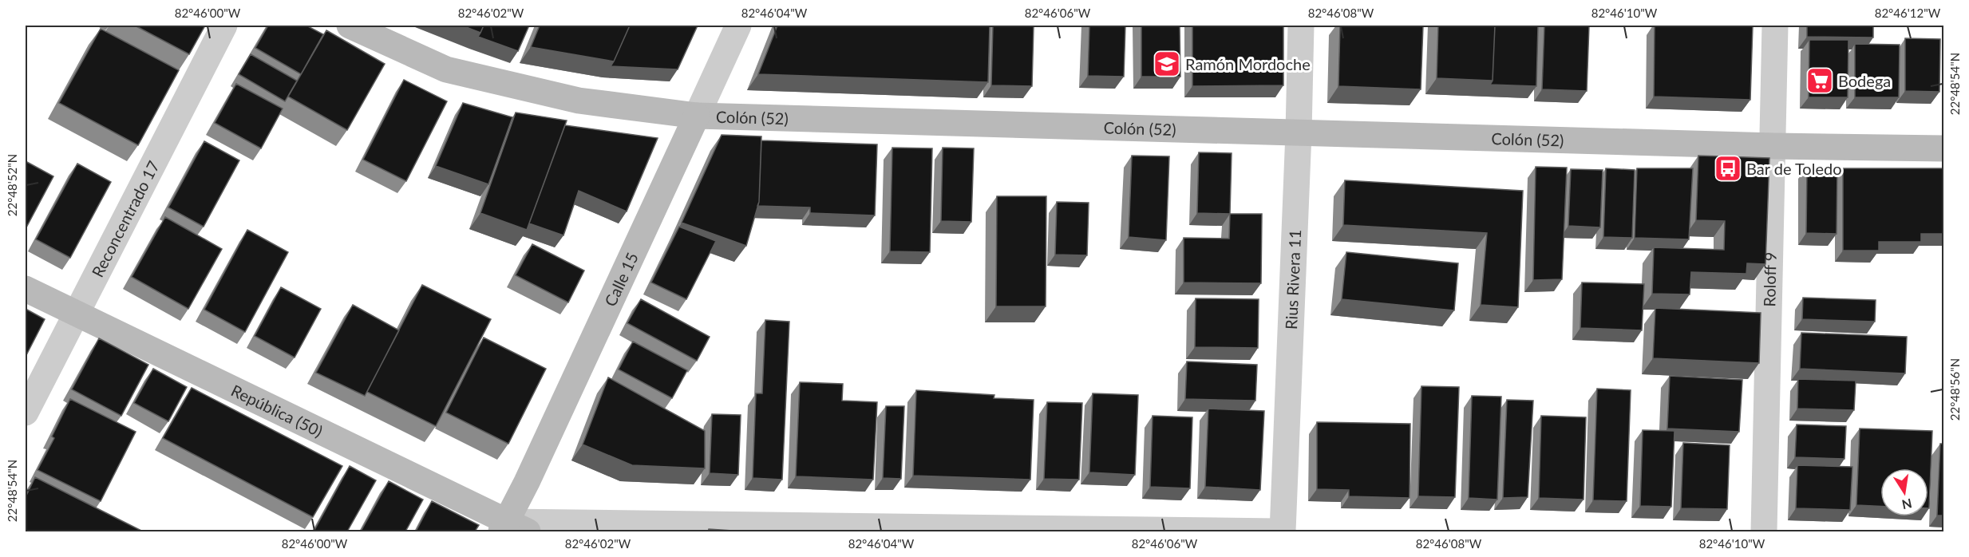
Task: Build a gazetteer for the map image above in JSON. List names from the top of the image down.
{
  "streets": {
    "main road": ["Colón (52)", "Calle 15", "República (50)"],
    "street": ["Reconcentrado 17", "Rius Rivera 11", "Roloff 9"]
  },
  "crossings": [
    ["Colón (52)", "Rius Rivera 11"],
    ["Colón (52)", "Roloff 9"],
    ["Colón (52)", "Calle 15"],
    ["Reconcentrado 17", "República (50)"],
    ["Calle 15", "República (50)"]
  ],
  "places": {
    "school or university": ["Ramón Mordoche"],
    "supermarket": ["Bodega"],
    "bus stop": ["Bar de Toledo"]
  },
  "north": "bottom",
  "coordinates": [
    "82°46'00\"W",
    "82°46'02\"W",
    "82°46'04\"W",
    "82°46'06\"W",
    "82°46'08\"W",
    "82°46'10\"W",
    "82°46'12\"W",
    "22°48'54\"N",
    "22°48'52\"N",
    "22°48'56\"N"
  ]
}
